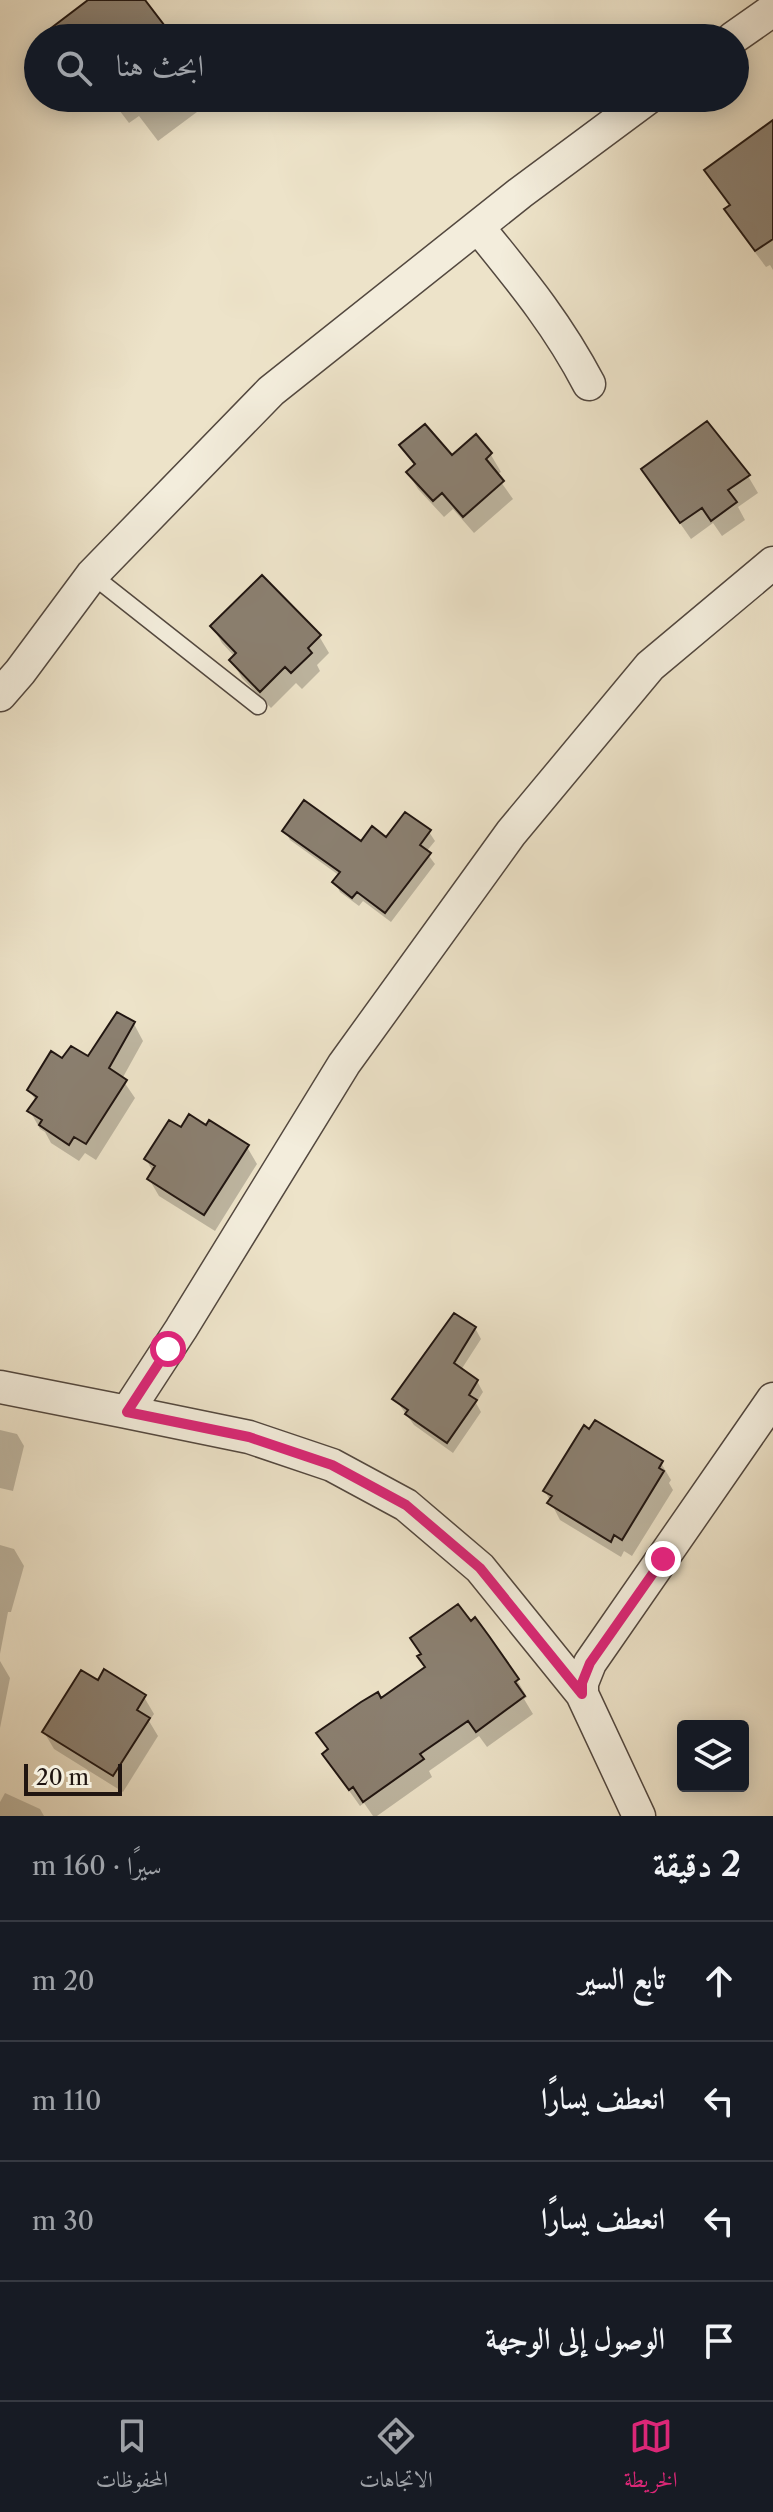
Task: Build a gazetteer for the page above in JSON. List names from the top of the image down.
{
  "scale_bar": "20 m",
  "page": {
    "search": "ابحث هنا",
    "scale": "20 m",
    "heading": ["2 دقيقة", "سيرًا · 160 m"],
    "list": [
      ["تابع السير", "20 m"],
      ["انعطف يسارًا", "110 m"],
      ["انعطف يسارًا", "30 m"],
      "الوصول إلى الوجهة"
    ],
    "nav": ["الخريطة", "الاتجاهات", "المحفوظات"]
  }
}
